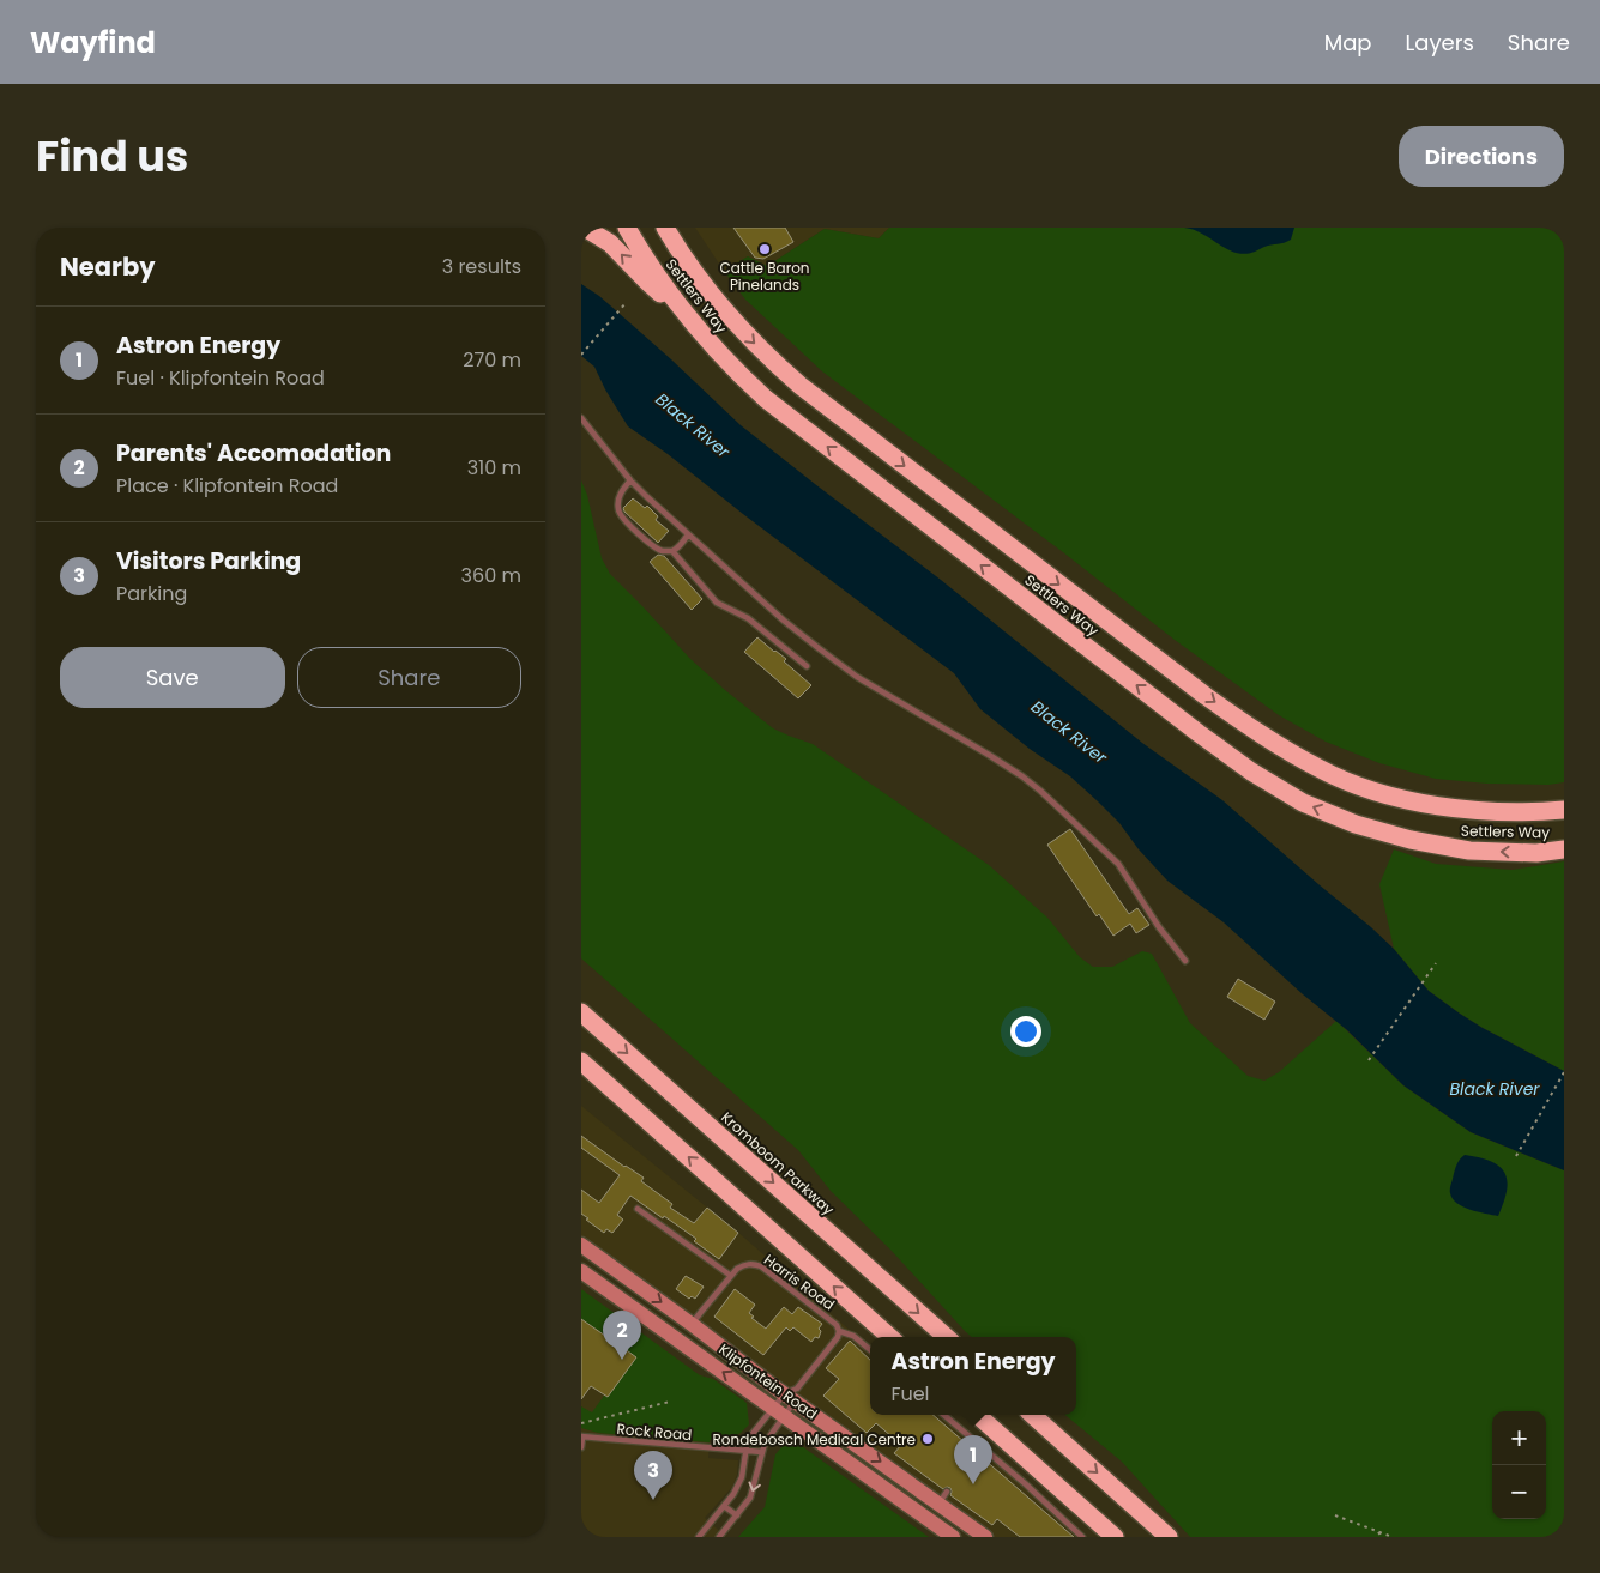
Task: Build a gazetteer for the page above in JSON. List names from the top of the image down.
{
  "streets": {
    "highway": ["Settlers Way", "Kromboom Parkway"],
    "main road": ["Klipfontein Road"],
    "lane": ["Harris Road", "Rock Road"]
  },
  "crossings": [
    ["Harris Road", "Klipfontein Road"],
    ["Harris Road", "Rock Road"]
  ],
  "water": ["Black River"],
  "places": ["Cattle Baron Pinelands", "Rondebosch Medical Centre"],
  "page": {
    "header": "Wayfind",
    "nav": ["Map", "Layers", "Share"],
    "title": "Find us",
    "buttons": [
      "Directions",
      ["Save", "Share"]
    ],
    "heading": ["Nearby", "3 results"],
    "list": [
      {
        "mark": "1",
        "name": "Astron Energy",
        "note": "Fuel · Klipfontein Road",
        "value": "270 m"
      },
      {
        "mark": "2",
        "name": "Parents' Accomodation",
        "note": "Place · Klipfontein Road",
        "value": "310 m"
      },
      {
        "mark": "3",
        "name": "Visitors Parking",
        "note": "Parking",
        "value": "360 m"
      }
    ],
    "pins": ["2", "1", "3"],
    "popup": ["Astron Energy", "Fuel"],
    "map_buttons": ["+", "−"]
  }
}
